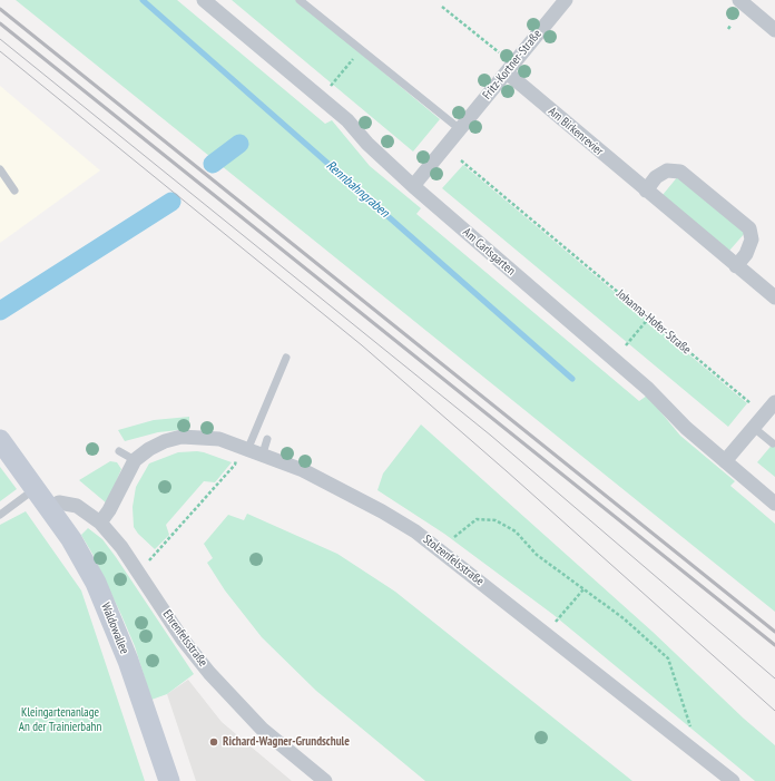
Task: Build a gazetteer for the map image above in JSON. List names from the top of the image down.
{
  "streets": {
    "street": [
      "Fritz-Kortner-Straße",
      "Am Birkenrevier",
      "Am Carlsgarten",
      "Stolzenfelsstraße",
      "Waldowallee",
      "Ehrenfelsstraße"
    ],
    "path": ["Johanna-Hofer-Straße"]
  },
  "crossings": [
    ["Fritz-Kortner-Straße", "Am Birkenrevier"],
    ["Fritz-Kortner-Straße", "Am Carlsgarten"],
    ["Stolzenfelsstraße", "Ehrenfelsstraße"],
    ["Waldowallee", "Ehrenfelsstraße"]
  ],
  "water": ["Rennbahngraben"],
  "parks": ["Kleingartenanlage An der Trainierbahn"],
  "places": ["Richard-Wagner-Grundschule"]
}
